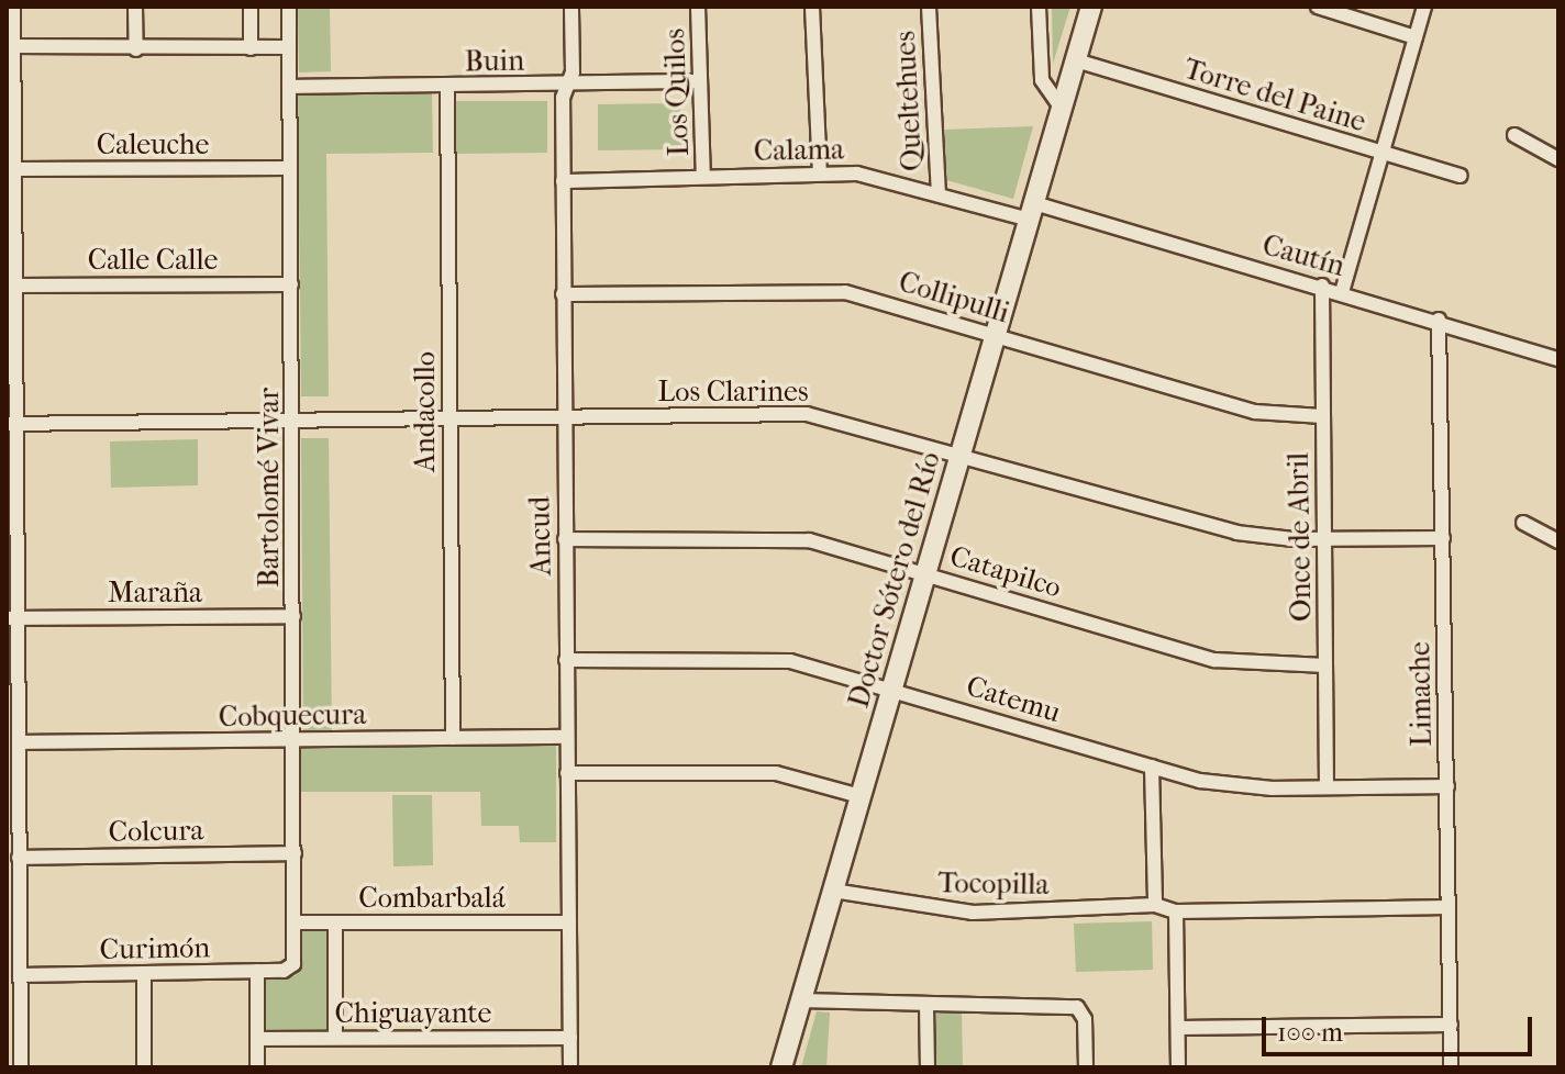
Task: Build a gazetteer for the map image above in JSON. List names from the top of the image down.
{
  "streets": {
    "main road": ["Doctor Sótero del Río"],
    "street": [
      "Buin",
      "Los Quilos",
      "Torre del Paine",
      "Queltehues",
      "Caleuche",
      "Calama",
      "Cautín",
      "Calle Calle",
      "Collipulli",
      "Los Clarines",
      "Andacollo",
      "Bartolomé Vivar",
      "Ancud",
      "Once de Abril",
      "Catapilco",
      "Maraña",
      "Limache",
      "Catemu",
      "Cobquecura",
      "Colcura",
      "Tocopilla",
      "Combarbalá",
      "Curimón",
      "Chiguayante"
    ]
  },
  "crossings": [
    ["Buin", "Los Quilos"],
    ["Buin", "Andacollo"],
    ["Buin", "Bartolomé Vivar"],
    ["Buin", "Ancud"],
    ["Los Quilos", "Calama"],
    ["Torre del Paine", "Doctor Sótero del Río"],
    ["Queltehues", "Calama"],
    ["Caleuche", "Bartolomé Vivar"],
    ["Calama", "Cautín"],
    ["Calama", "Ancud"],
    ["Calama", "Doctor Sótero del Río"],
    ["Cautín", "Once de Abril"],
    ["Cautín", "Doctor Sótero del Río"],
    ["Cautín", "Limache"],
    ["Calle Calle", "Bartolomé Vivar"],
    ["Collipulli", "Ancud"],
    ["Collipulli", "Once de Abril"],
    ["Collipulli", "Doctor Sótero del Río"],
    ["Los Clarines", "Andacollo"],
    ["Los Clarines", "Bartolomé Vivar"],
    ["Los Clarines", "Ancud"],
    ["Los Clarines", "Once de Abril"],
    ["Los Clarines", "Doctor Sótero del Río"],
    ["Los Clarines", "Limache"],
    ["Andacollo", "Cobquecura"],
    ["Bartolomé Vivar", "Maraña"],
    ["Bartolomé Vivar", "Cobquecura"],
    ["Bartolomé Vivar", "Colcura"],
    ["Bartolomé Vivar", "Combarbalá"],
    ["Bartolomé Vivar", "Curimón"],
    ["Ancud", "Catapilco"],
    ["Ancud", "Catemu"],
    ["Ancud", "Cobquecura"],
    ["Ancud", "Combarbalá"],
    ["Ancud", "Chiguayante"],
    ["Once de Abril", "Catapilco"],
    ["Once de Abril", "Catemu"],
    ["Catapilco", "Doctor Sótero del Río"],
    ["Doctor Sótero del Río", "Catemu"],
    ["Doctor Sótero del Río", "Tocopilla"],
    ["Limache", "Catemu"]
  ],
  "scale_bar": "100 m"
}
